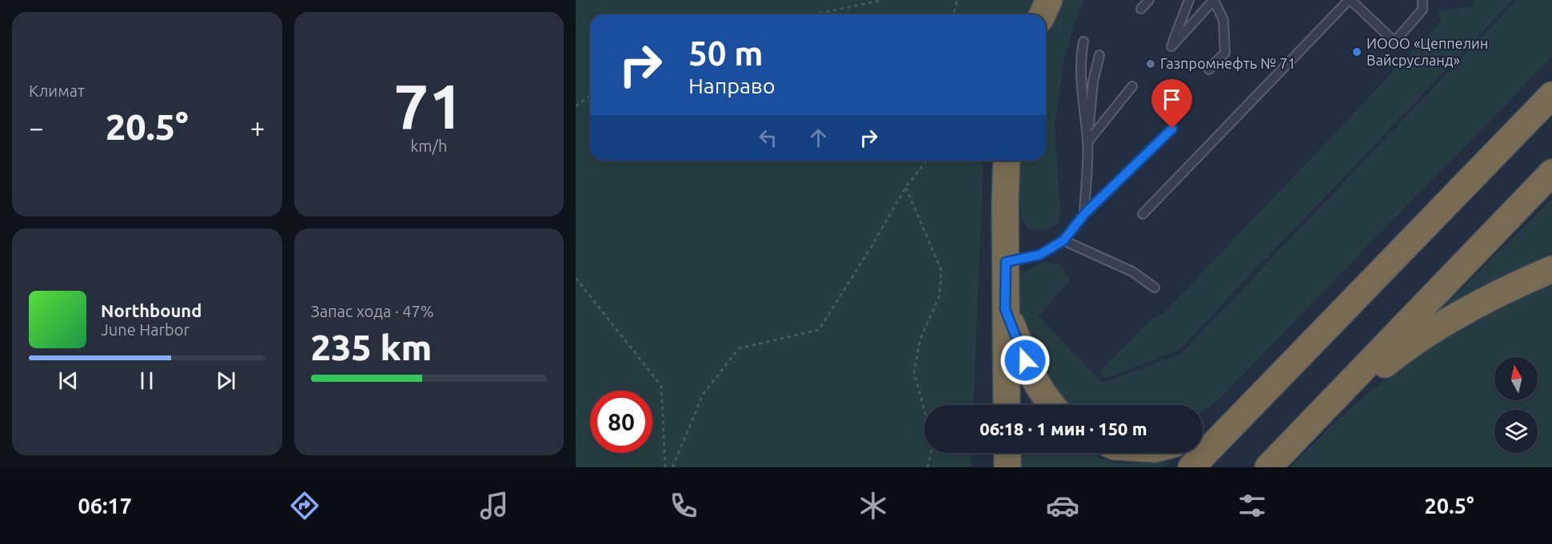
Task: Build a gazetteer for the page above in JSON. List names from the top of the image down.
{
  "places": ["ИООО «Цеппелин Вайсрусланд»", "Газпромнефть № 71"],
  "north": "top",
  "page": {
    "tile": [
      "Климат",
      ["71", "km/h"],
      ["Запас хода · 47%", "235 km"]
    ],
    "turn": ["50 m", "Направо"],
    "heat": ["−", "20.5°", "+"],
    "song": ["Northbound", "June Harbor"],
    "limit": "80",
    "trip": "06:18 · 1 мин · 150 m",
    "tabs": ["06:17", "20.5°"]
  }
}
